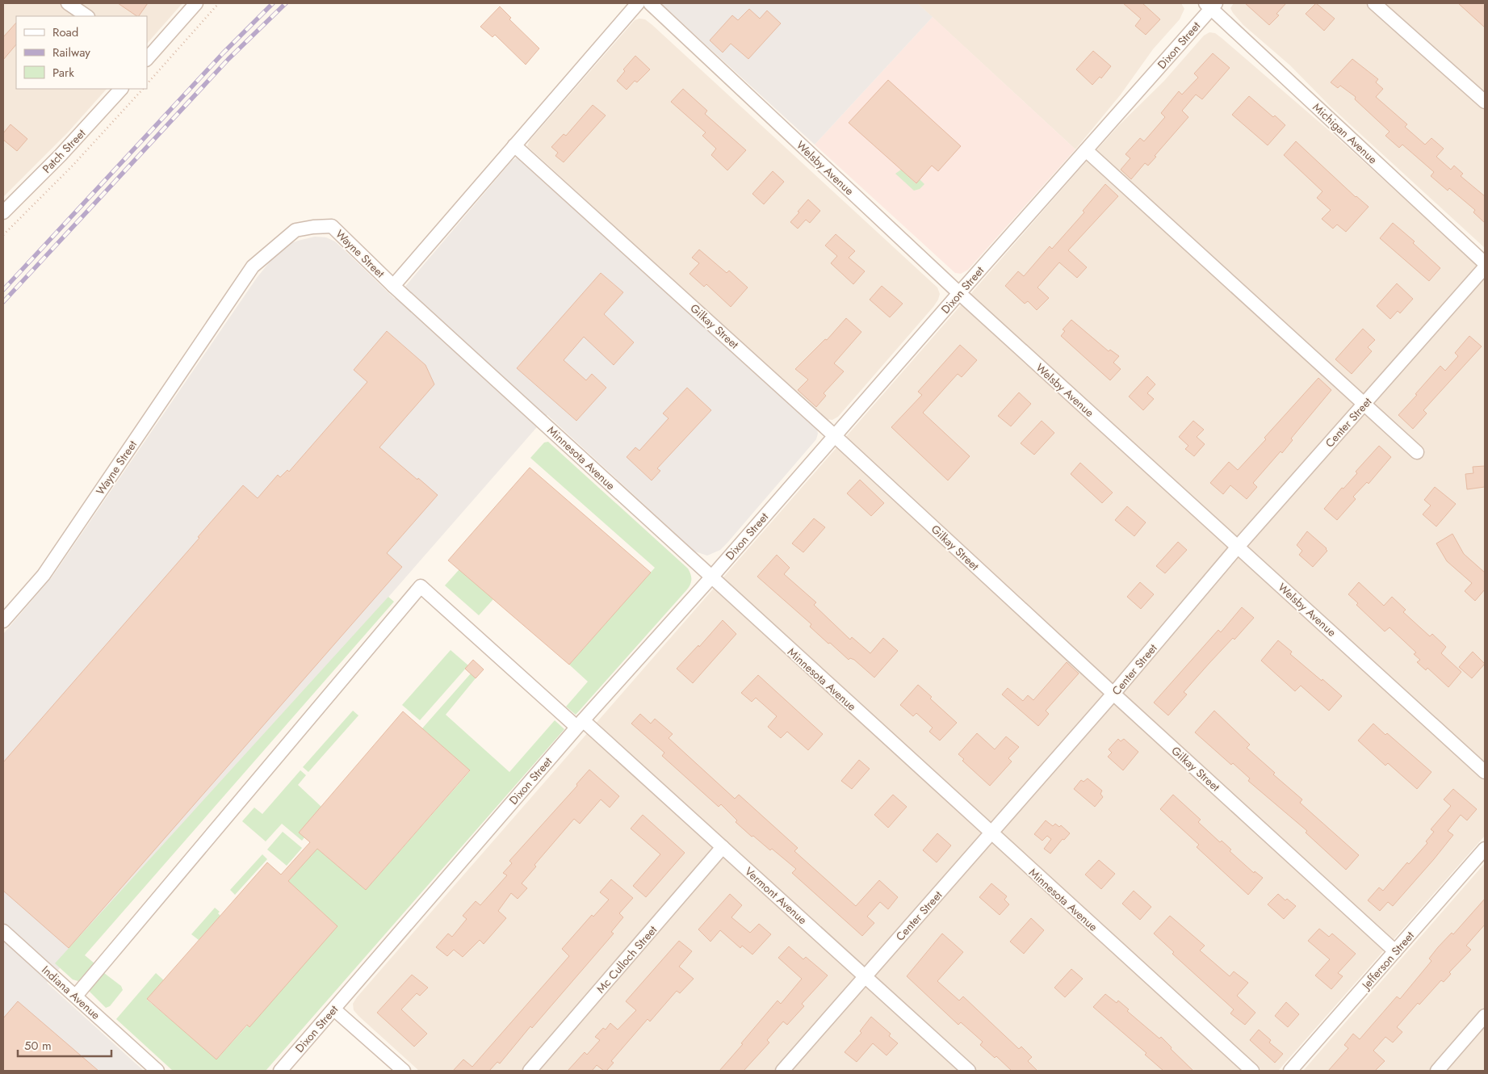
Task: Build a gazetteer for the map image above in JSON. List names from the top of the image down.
{
  "streets": {
    "street": [
      "Dixon Street",
      "Michigan Avenue",
      "Patch Street",
      "Welsby Avenue",
      "Wayne Street",
      "Gilkay Street",
      "Center Street",
      "Minnesota Avenue",
      "Vermont Avenue",
      "Mc Culloch Street",
      "Jefferson Street",
      "Indiana Avenue"
    ]
  },
  "crossings": [
    ["Dixon Street", "Michigan Avenue"],
    ["Dixon Street", "Welsby Avenue"],
    ["Dixon Street", "Gilkay Street"],
    ["Dixon Street", "Minnesota Avenue"],
    ["Dixon Street", "Vermont Avenue"],
    ["Welsby Avenue", "Center Street"],
    ["Wayne Street", "Gilkay Street"],
    ["Wayne Street", "Minnesota Avenue"],
    ["Gilkay Street", "Center Street"],
    ["Gilkay Street", "Jefferson Street"],
    ["Center Street", "Minnesota Avenue"],
    ["Center Street", "Vermont Avenue"],
    ["Vermont Avenue", "Mc Culloch Street"],
    ["Vermont Avenue", "Indiana Avenue"]
  ],
  "legend": ["Road", "Railway", "Park"],
  "scale_bar": "50 m"
}
